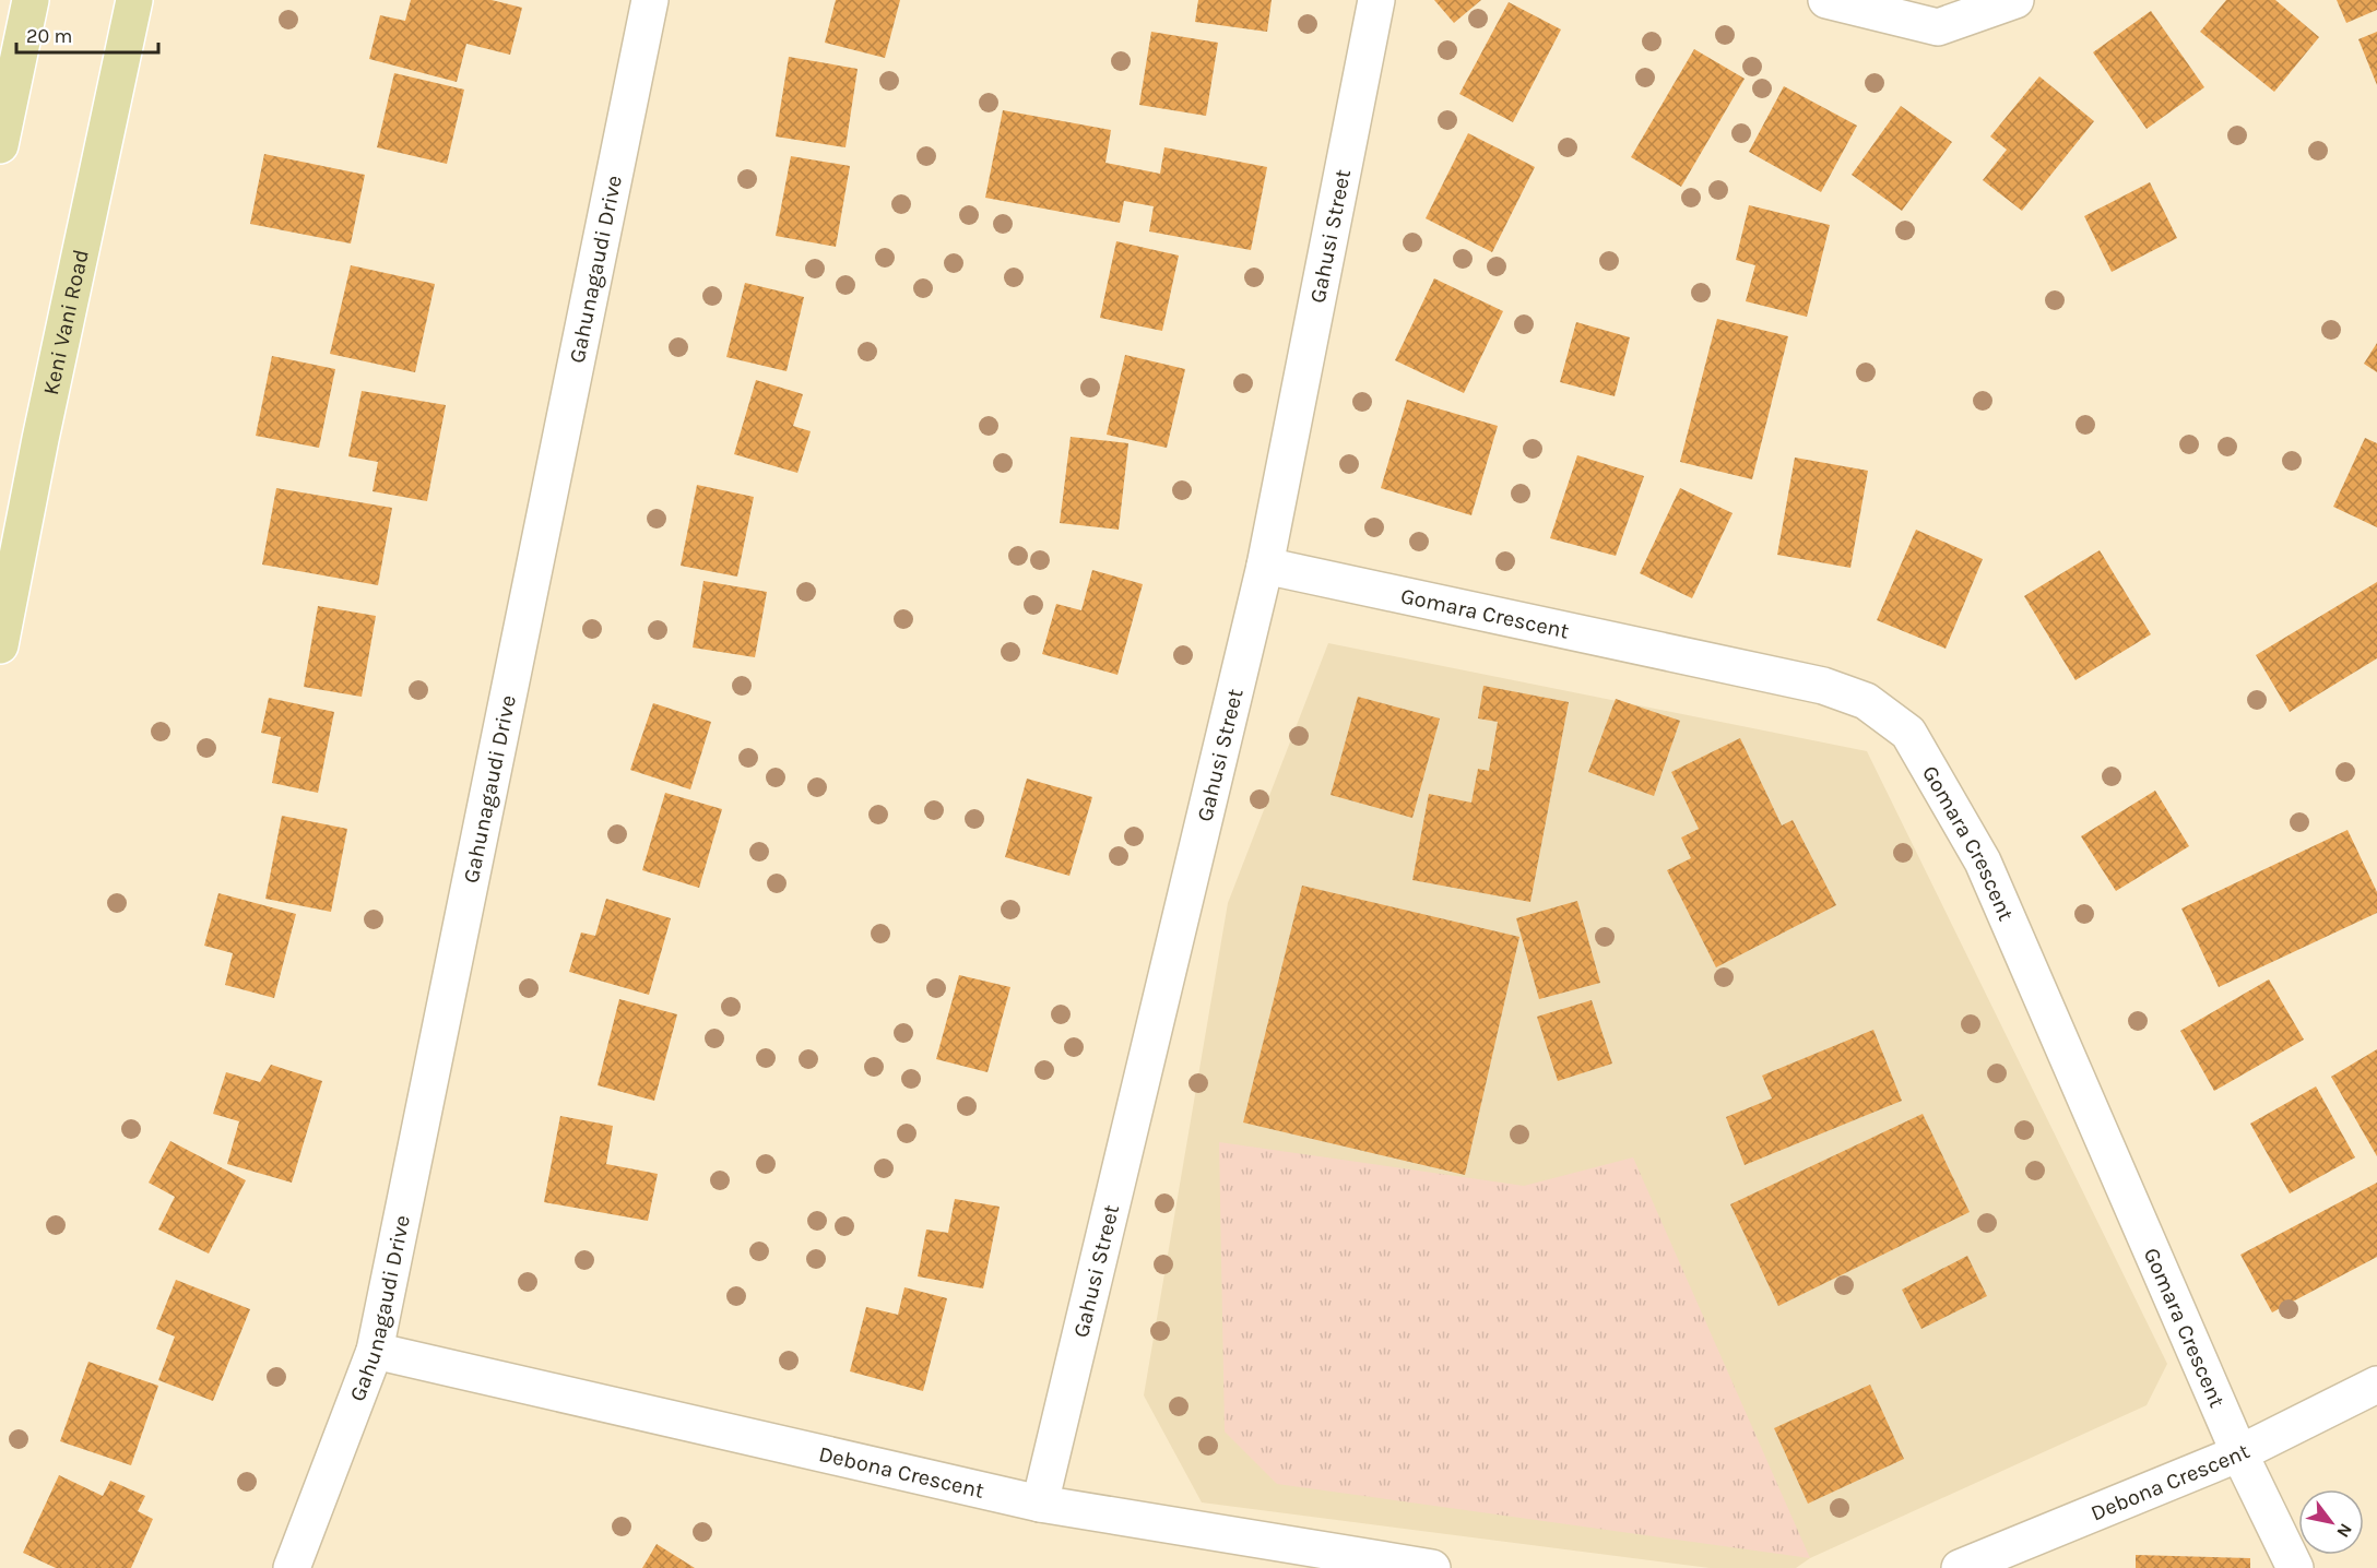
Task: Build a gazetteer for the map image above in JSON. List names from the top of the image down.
{
  "streets": {
    "main road": ["Keni Vani Road"],
    "street": [
      "Gahusi Street",
      "Gahunagaudi Drive",
      "Gomara Crescent",
      "Debona Crescent"
    ]
  },
  "crossings": [
    ["Gahusi Street", "Gomara Crescent"],
    ["Gahusi Street", "Debona Crescent"],
    ["Gahunagaudi Drive", "Debona Crescent"],
    ["Gomara Crescent", "Debona Crescent"]
  ],
  "scale_bar": "20 m",
  "north": "bottom right"
}
